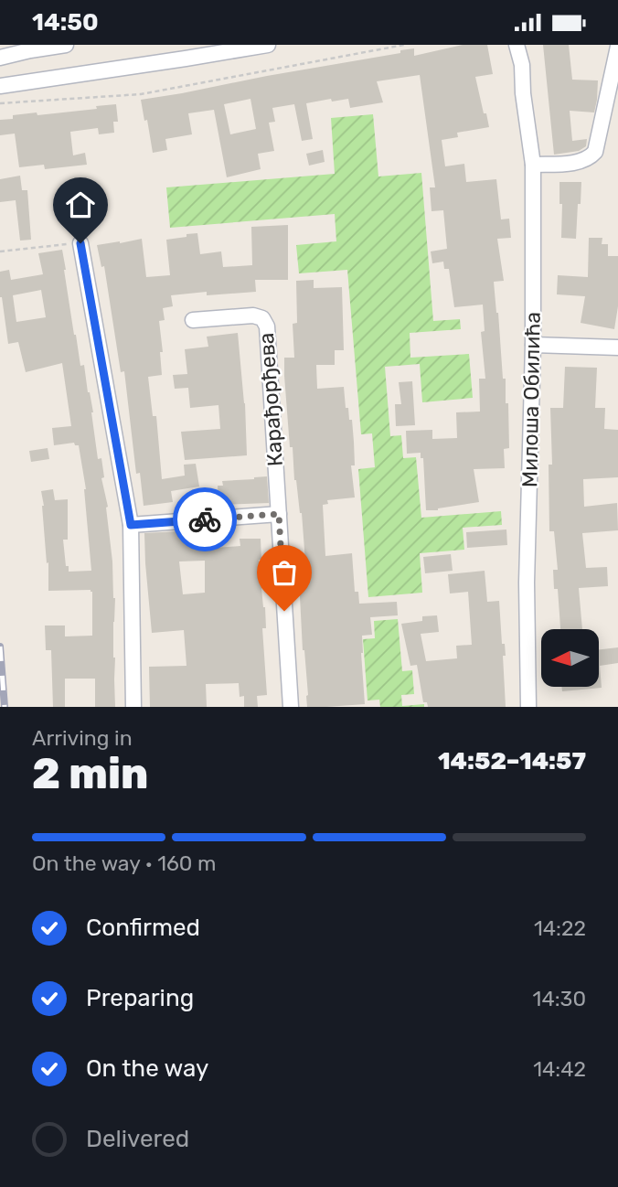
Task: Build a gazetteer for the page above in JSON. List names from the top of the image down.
{
  "streets": {
    "street": ["Карађорђева", "Милоша Обилића"]
  },
  "north": "left",
  "page": {
    "status": "14:50",
    "heading": ["2 min", "Arriving in", "14:52–14:57"],
    "bar": "On the way · 160 m",
    "list": [
      ["Confirmed", "14:22"],
      ["Preparing", "14:30"],
      ["On the way", "14:42"],
      "Delivered"
    ]
  }
}
